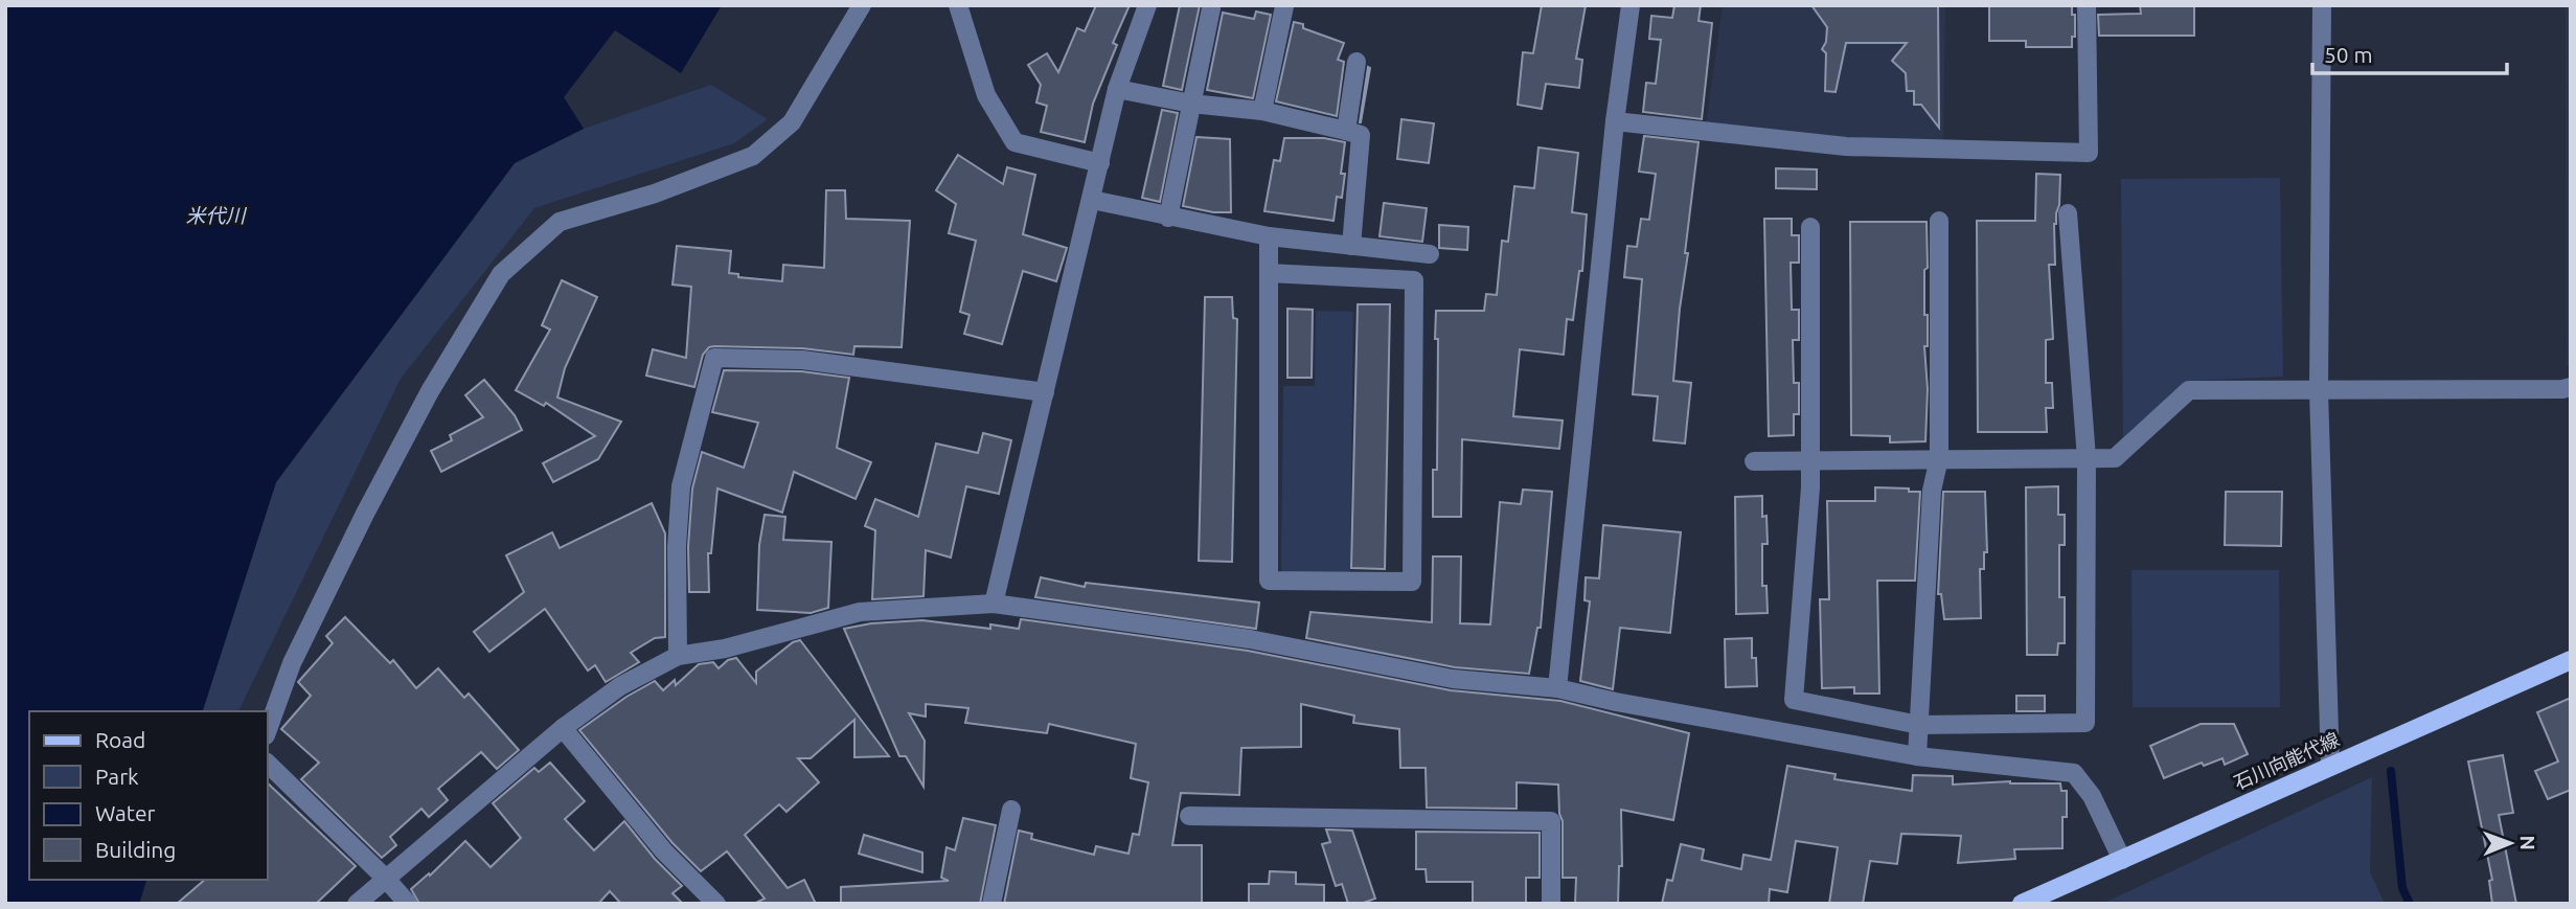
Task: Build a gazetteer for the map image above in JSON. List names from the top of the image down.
{
  "streets": {
    "main road": ["石川向能代線"]
  },
  "water": ["米代川"],
  "legend": [
    "Road",
    "Park",
    "Water",
    "Building"
  ],
  "scale_bar": "50 m",
  "north": "right"
}
